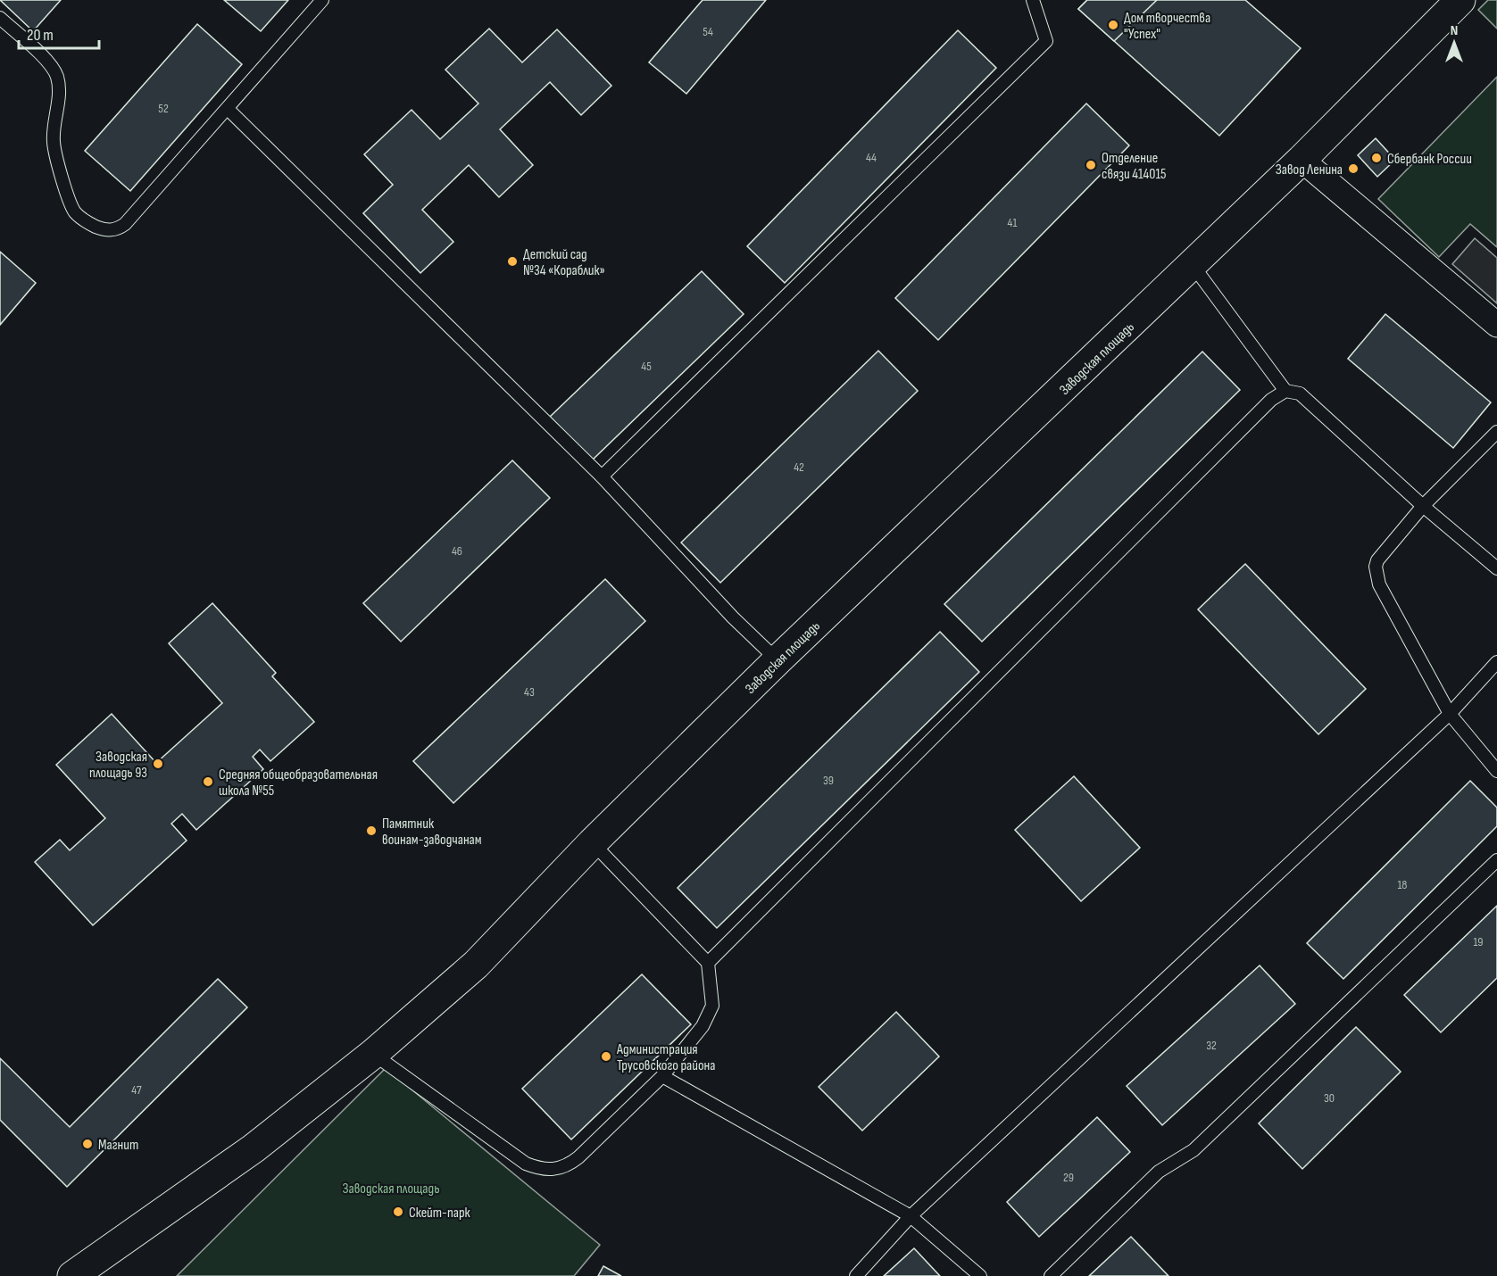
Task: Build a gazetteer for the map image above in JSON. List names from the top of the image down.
{
  "streets": {
    "main road": ["Заводская площадь"]
  },
  "parks": ["Заводская площадь"],
  "places": [
    "Дом творчества \"Успех\"",
    "Сбербанк России",
    "Отделение связи 414015",
    "Завод Ленина",
    "Детский сад №34 «Кораблик»",
    "Заводская площадь 93",
    "Средняя общеобразовательная школа №55",
    "Памятник воинам-заводчанам",
    "Администрация Трусовского района",
    "Магнит",
    "Скейт-парк"
  ],
  "house_numbers": [
    "54",
    "52",
    "44",
    "41",
    "45",
    "42",
    "46",
    "43",
    "39",
    "18",
    "19",
    "32",
    "47",
    "30",
    "29"
  ],
  "scale_bar": "20 m",
  "north": "top"
}
